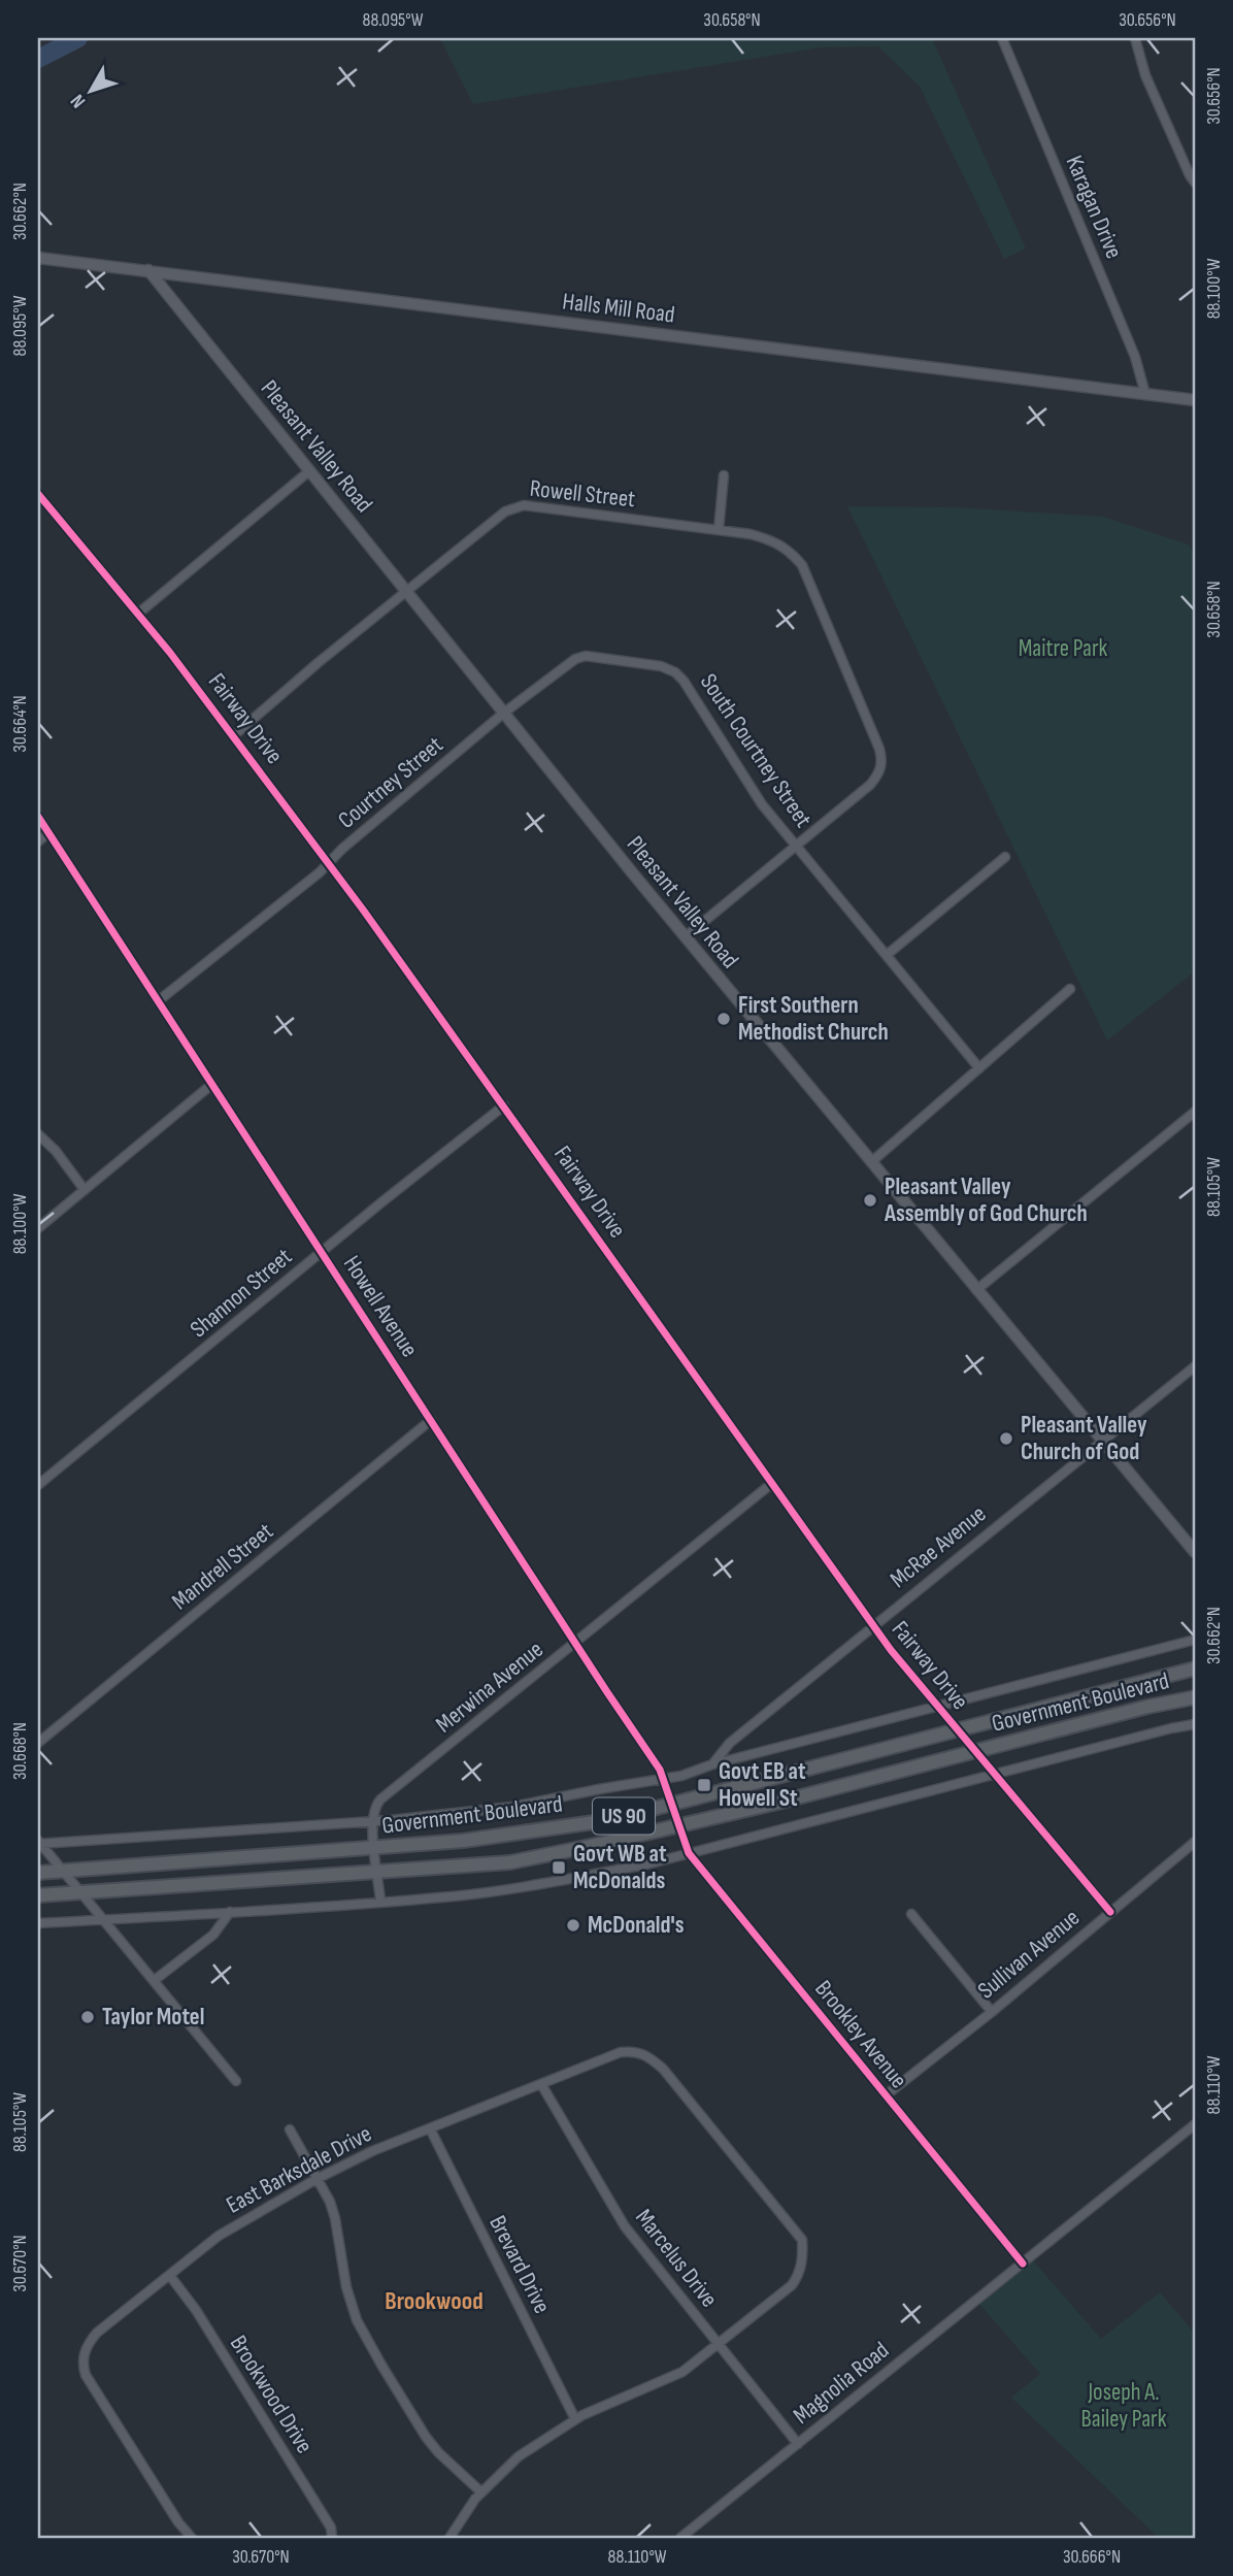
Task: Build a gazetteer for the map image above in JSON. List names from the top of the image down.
{
  "streets": {
    "main road": ["Government Boulevard", "US 90"],
    "street": [
      "Karagan Drive",
      "Halls Mill Road",
      "Pleasant Valley Road",
      "Rowell Street",
      "Fairway Drive",
      "South Courtney Street",
      "Courtney Street",
      "Shannon Street",
      "Howell Avenue",
      "McRae Avenue",
      "Mandrell Street",
      "Merwina Avenue",
      "Sullivan Avenue",
      "Brookley Avenue",
      "East Barksdale Drive",
      "Marcelus Drive",
      "Brevard Drive",
      "Magnolia Road",
      "Brookwood Drive"
    ]
  },
  "crossings": [
    ["Karagan Drive", "Halls Mill Road"],
    ["Halls Mill Road", "Pleasant Valley Road"],
    ["Pleasant Valley Road", "Rowell Street"],
    ["Pleasant Valley Road", "South Courtney Street"],
    ["Pleasant Valley Road", "Courtney Street"],
    ["Pleasant Valley Road", "McRae Avenue"],
    ["Rowell Street", "Fairway Drive"],
    ["Rowell Street", "South Courtney Street"],
    ["Fairway Drive", "Courtney Street"],
    ["Fairway Drive", "Shannon Street"],
    ["Fairway Drive", "McRae Avenue"],
    ["Fairway Drive", "Merwina Avenue"],
    ["Fairway Drive", "Government Boulevard"],
    ["Fairway Drive", "Sullivan Avenue"],
    ["South Courtney Street", "Courtney Street"],
    ["Courtney Street", "Howell Avenue"],
    ["Shannon Street", "Howell Avenue"],
    ["Howell Avenue", "Mandrell Street"],
    ["Howell Avenue", "Merwina Avenue"],
    ["Howell Avenue", "Government Boulevard"],
    ["Howell Avenue", "Brookley Avenue"],
    ["Government Boulevard", "Brookley Avenue"],
    ["Sullivan Avenue", "Brookley Avenue"],
    ["Brookley Avenue", "Magnolia Road"],
    ["East Barksdale Drive", "Marcelus Drive"],
    ["East Barksdale Drive", "Brevard Drive"],
    ["East Barksdale Drive", "Brookwood Drive"],
    ["Marcelus Drive", "Magnolia Road"]
  ],
  "districts": ["Brookwood"],
  "parks": ["Maitre Park", "Joseph A. Bailey Park"],
  "places": {
    "other": [
      "First Southern Methodist Church",
      "Pleasant Valley Assembly of God Church",
      "Pleasant Valley Church of God",
      "McDonald's",
      "Taylor Motel"
    ],
    "transit": ["Govt EB at Howell St", "Govt WB at McDonalds"]
  },
  "north": "bottom left",
  "coordinates": [
    "88.095°W",
    "30.658°N",
    "30.656°N",
    "30.662°N",
    "88.100°W",
    "30.664°N",
    "88.105°W",
    "30.668°N",
    "88.110°W",
    "30.670°N",
    "30.666°N"
  ]
}
